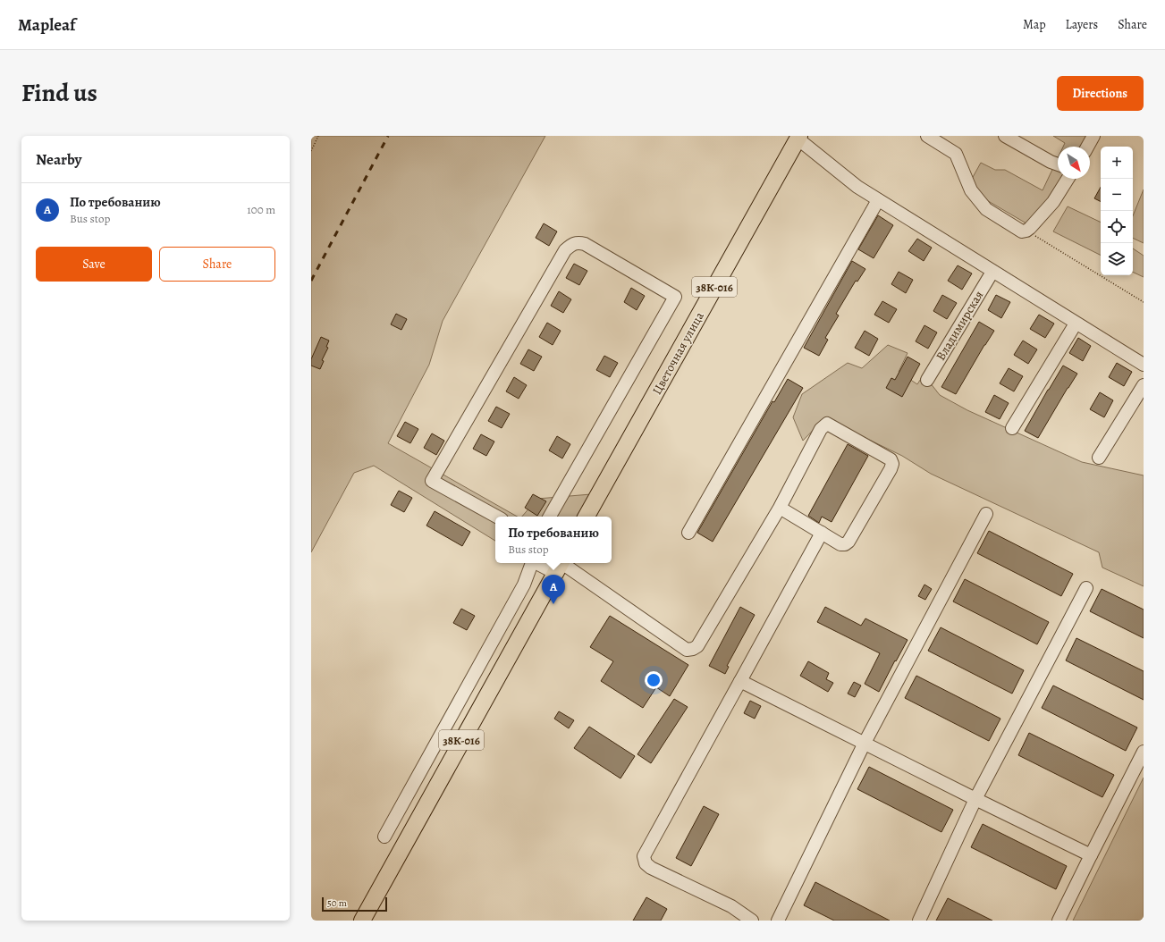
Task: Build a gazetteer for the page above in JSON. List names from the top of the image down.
{
  "streets": {
    "main road": ["38К-016", "Цветочная улица"],
    "street": ["Владимирская"]
  },
  "scale_bar": "50 m",
  "north": "bottom right",
  "page": {
    "header": "Mapleaf",
    "nav": ["Map", "Layers", "Share"],
    "title": "Find us",
    "buttons": [
      "Directions",
      ["Save", "Share"]
    ],
    "heading": "Nearby",
    "map_buttons": ["+", "−"],
    "list": [
      {
        "mark": "A",
        "name": "По требованию",
        "note": "Bus stop",
        "value": "100 m"
      }
    ],
    "popup": ["По требованию", "Bus stop"],
    "pins": "A",
    "scale": "50 m"
  }
}
